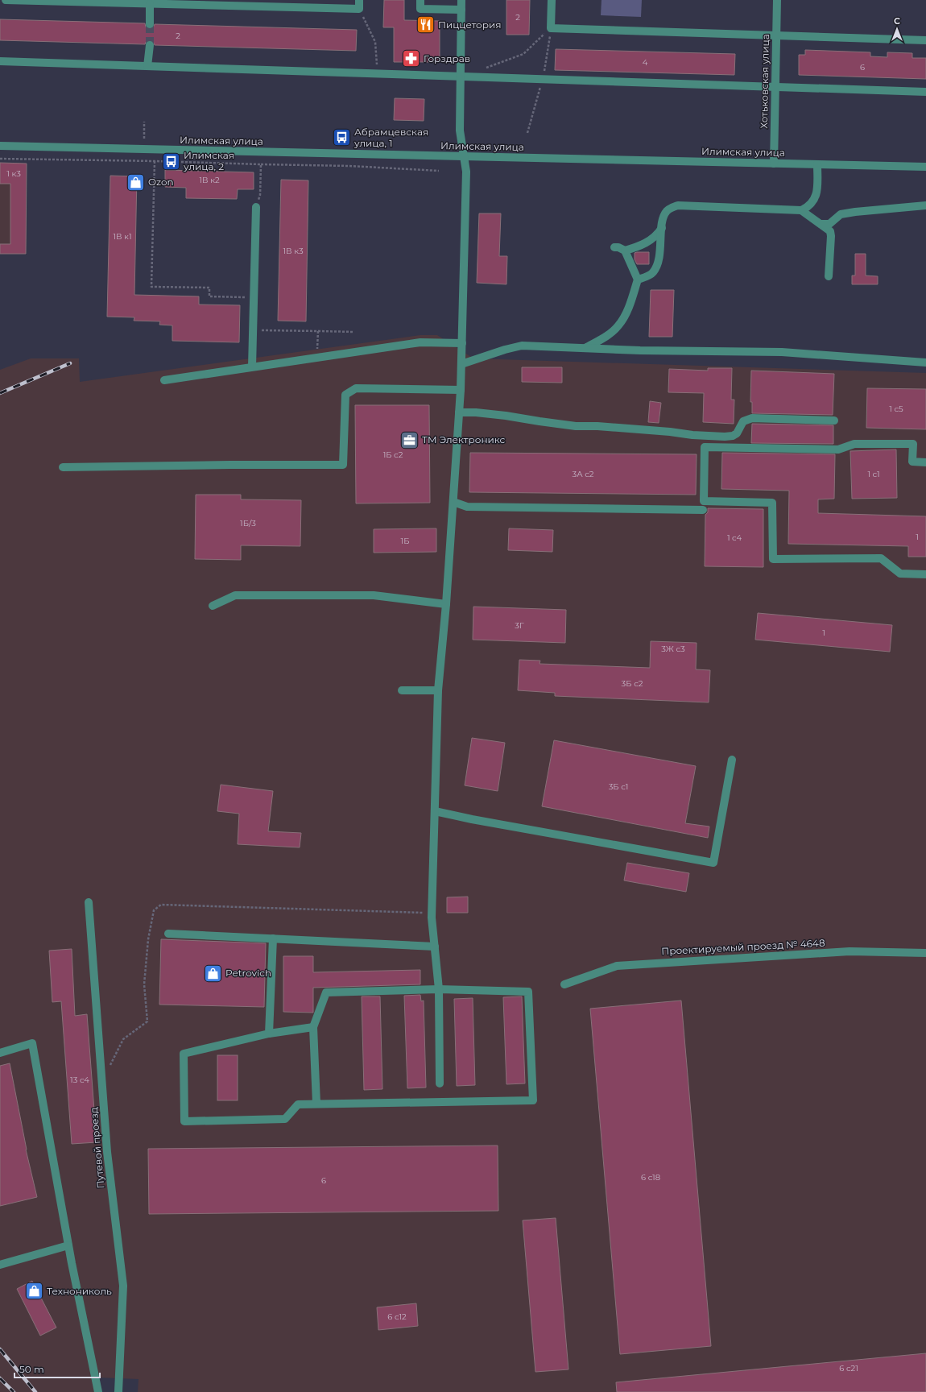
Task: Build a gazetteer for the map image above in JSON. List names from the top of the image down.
{
  "streets": {
    "street": [
      "Хотьковская улица",
      "Илимская улица",
      "Проектируемый проезд № 4648",
      "Путевой проезд"
    ]
  },
  "crossings": [
    ["Хотьковская улица", "Илимская улица"]
  ],
  "places": {
    "restaurant": ["Пиццетория"],
    "pharmacy": ["Горздрав"],
    "bus stop": ["Абрамцевская улица, 1", "Илимская улица, 2"],
    "shop": ["Ozon", "Petrovich", "Технониколь"],
    "office": ["ТМ Электроникс"]
  },
  "house_numbers": [
    "2",
    "2",
    "4",
    "6",
    "1 к3",
    "1В к2",
    "1В к1",
    "1В к3",
    "1 с5",
    "1Б с2",
    "3А с2",
    "1 с1",
    "1Б/3",
    "1",
    "1 с4",
    "1Б",
    "3Г",
    "1",
    "3Ж с3",
    "3Б с2",
    "3Б с1",
    "13 с4",
    "6 с18",
    "6",
    "6 с12",
    "6 с21"
  ],
  "scale_bar": "50 m",
  "north": "top"
}
